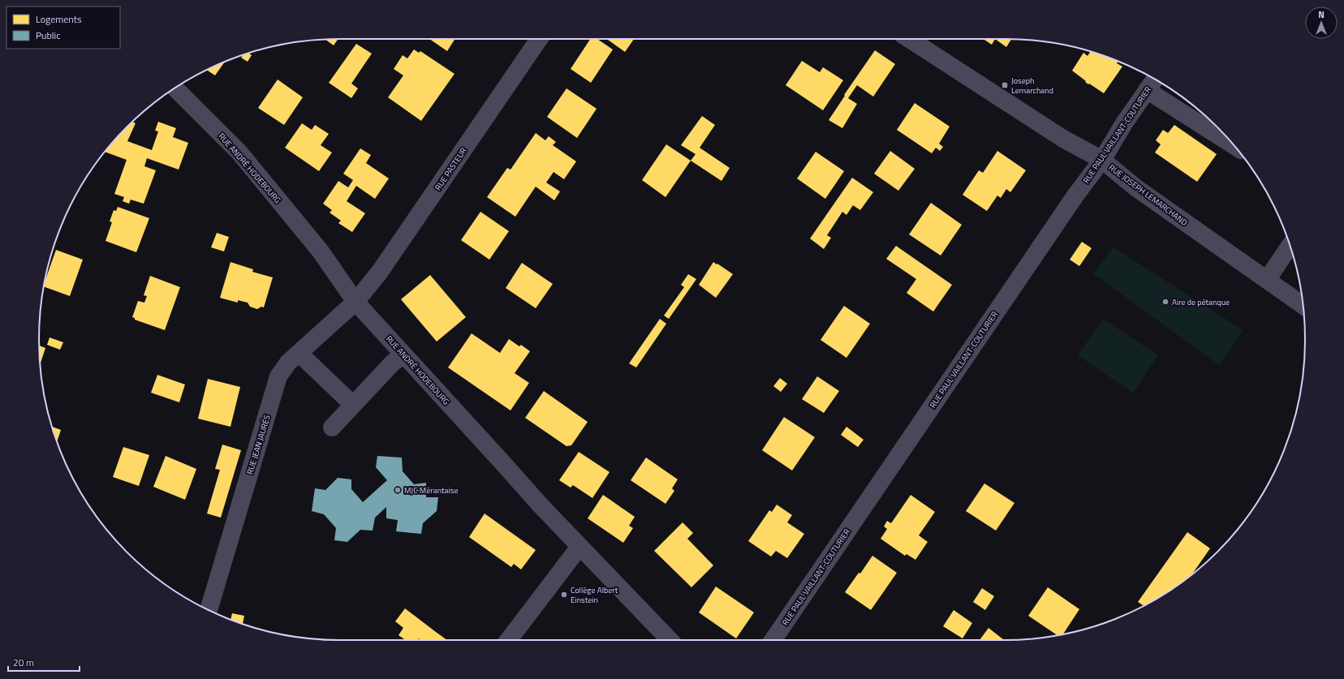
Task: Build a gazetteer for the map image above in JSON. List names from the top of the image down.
{
  "streets": {
    "street": [
      "RUE PAUL VAILLANT-COUTURIER",
      "RUE ANDRÉ HODEBOURG",
      "RUE PASTEUR",
      "RUE JOSEPH LEMARCHAND",
      "RUE JEAN JAURÈS"
    ]
  },
  "crossings": [
    ["RUE PAUL VAILLANT-COUTURIER", "RUE JOSEPH LEMARCHAND"],
    ["RUE ANDRÉ HODEBOURG", "RUE PASTEUR"],
    ["RUE ANDRÉ HODEBOURG", "RUE JEAN JAURÈS"],
    ["RUE PASTEUR", "RUE JEAN JAURÈS"]
  ],
  "places": {
    "transit": ["Joseph Lemarchand"],
    "other": ["Aire de pétanque", "MJC Mérantaise", "Collège Albert Einstein"]
  },
  "legend": ["Logements", "Public"],
  "scale_bar": "20 m",
  "north": "top"
}
